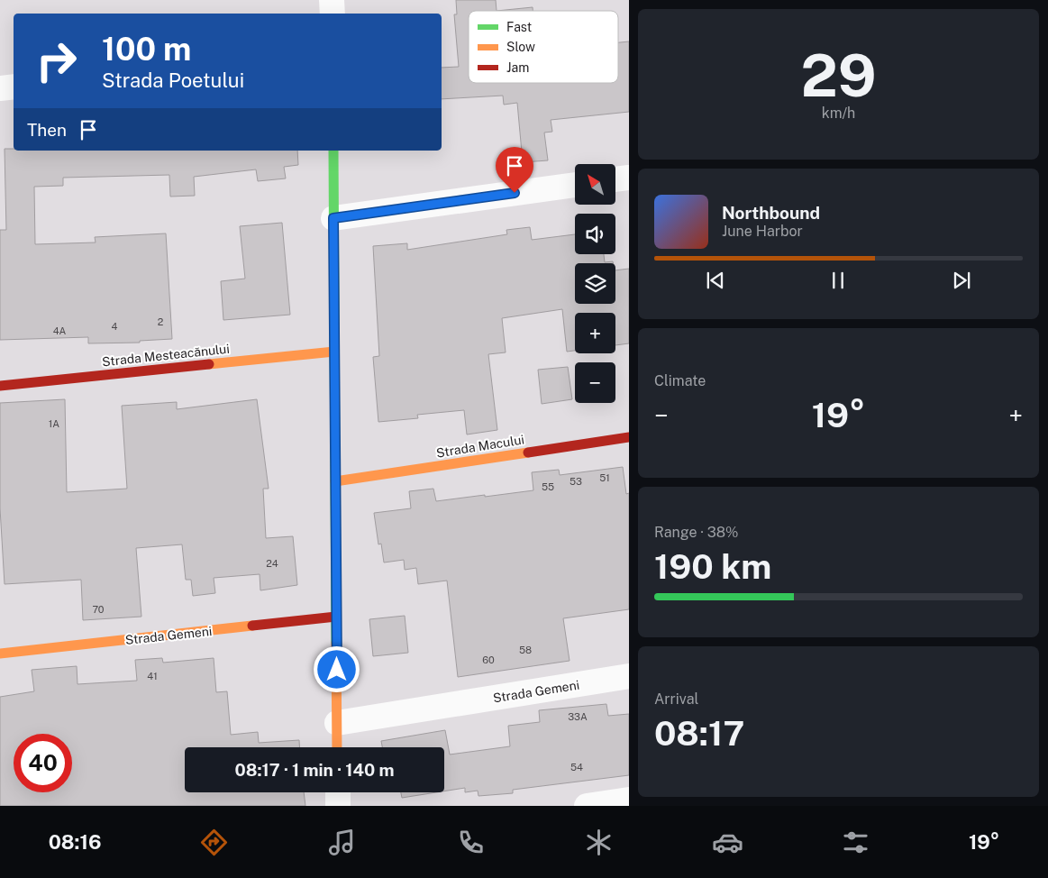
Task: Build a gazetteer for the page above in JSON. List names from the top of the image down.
{
  "streets": {
    "street": ["Strada Mesteacănului", "Strada Macului", "Strada Gemeni"]
  },
  "house_numbers": [
    "2",
    "4",
    "4A",
    "1A",
    "51",
    "53",
    "55",
    "24",
    "70",
    "58",
    "60",
    "41",
    "33A",
    "54"
  ],
  "legend": ["Fast", "Slow", "Jam"],
  "north": "top left",
  "page": {
    "tile": [
      ["29", "km/h"],
      "Climate",
      ["Range · 38%", "190 km"],
      ["Arrival", "08:17"]
    ],
    "turn": ["100 m", "Strada Poetului"],
    "then": "Then",
    "map_buttons": ["+", "−"],
    "song": ["Northbound", "June Harbor"],
    "heat": ["−", "19°", "+"],
    "limit": "40",
    "trip": "08:17 · 1 min · 140 m",
    "tabs": ["08:16", "19°"]
  }
}
